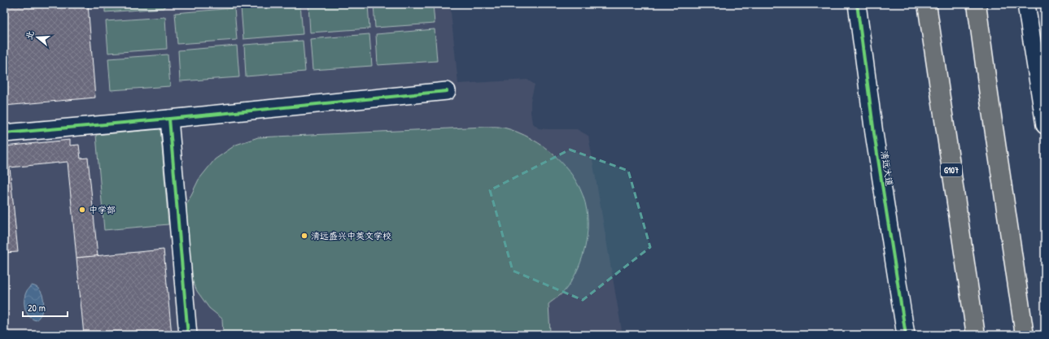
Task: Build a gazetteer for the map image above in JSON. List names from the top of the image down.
{
  "streets": {
    "highway": ["G107"],
    "street": ["清远大道"]
  },
  "places": ["中学部", "清远盛兴中英文学校"],
  "scale_bar": "20 m",
  "north": "left"
}
